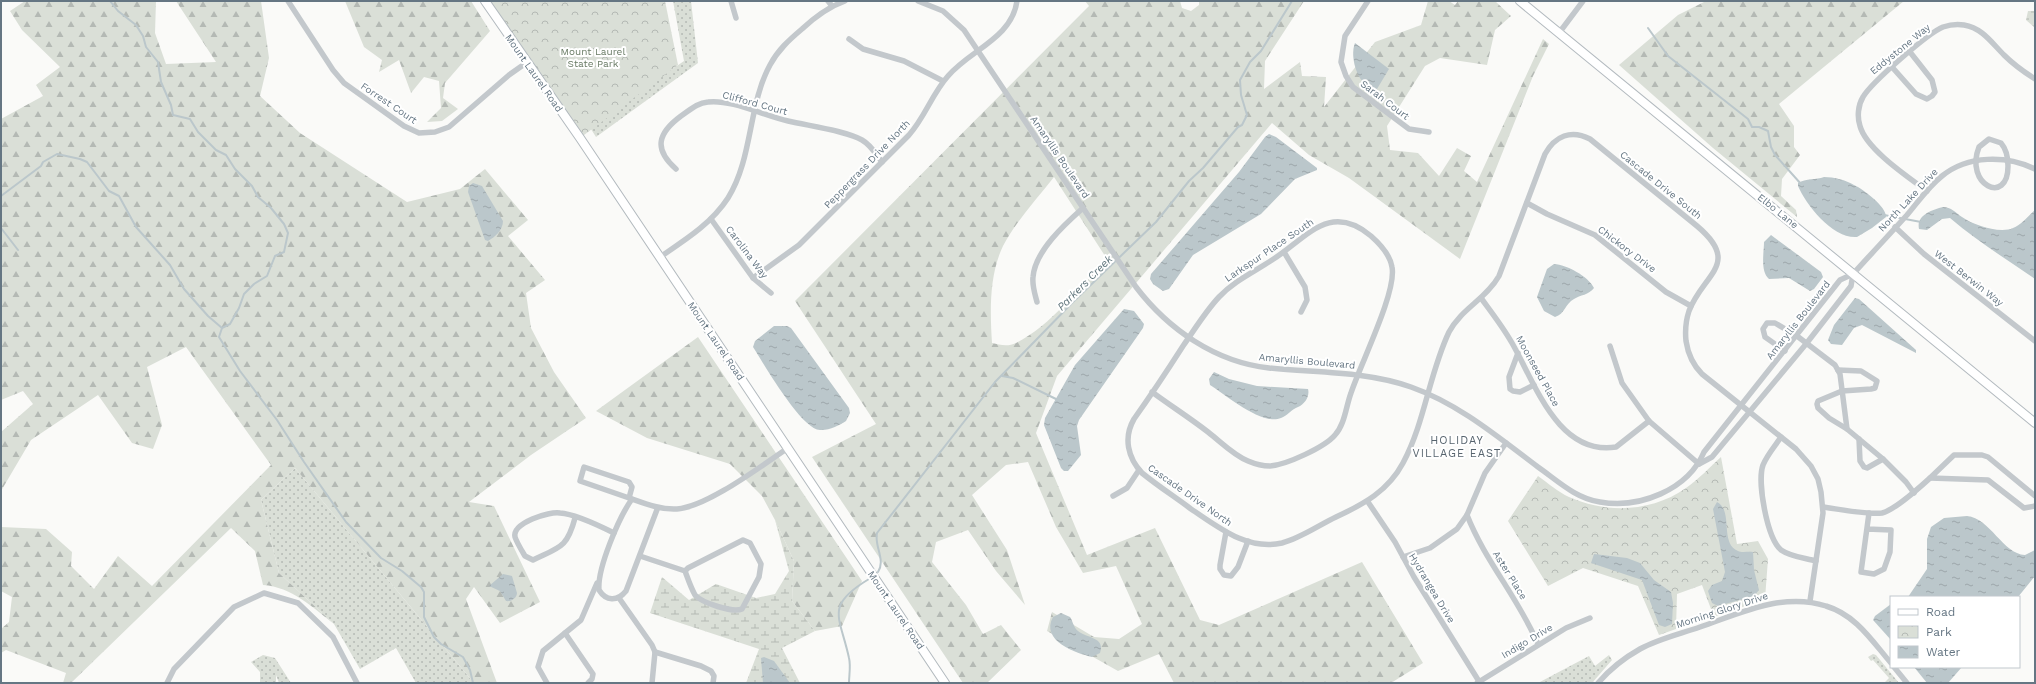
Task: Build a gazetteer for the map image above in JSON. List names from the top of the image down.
{
  "streets": {
    "main road": ["Mount Laurel Road", "Elbo Lane"],
    "street": [
      "Eddystone Way",
      "Sarah Court",
      "Forrest Court",
      "Clifford Court",
      "Amaryllis Boulevard",
      "Peppergrass Drive North",
      "Cascade Drive South",
      "North Lake Drive",
      "Chickory Drive",
      "Larkspur Place South",
      "Carolina Way",
      "West Berwin Way",
      "Moonseed Place",
      "Cascade Drive North",
      "Aster Place",
      "Hydrangea Drive",
      "Morning Glory Drive",
      "Indigo Drive"
    ]
  },
  "crossings": [
    ["Eddystone Way", "North Lake Drive"],
    ["Mount Laurel Road", "Forrest Court"],
    ["Clifford Court", "Peppergrass Drive North"],
    ["Amaryllis Boulevard", "Peppergrass Drive North"],
    ["Amaryllis Boulevard", "Cascade Drive South"],
    ["Amaryllis Boulevard", "North Lake Drive"],
    ["Amaryllis Boulevard", "Elbo Lane"],
    ["Amaryllis Boulevard", "Larkspur Place South"],
    ["Amaryllis Boulevard", "Cascade Drive North"],
    ["Peppergrass Drive North", "Carolina Way"],
    ["Cascade Drive South", "Chickory Drive"],
    ["Cascade Drive South", "Moonseed Place"],
    ["Cascade Drive South", "Cascade Drive North"],
    ["North Lake Drive", "Elbo Lane"],
    ["North Lake Drive", "West Berwin Way"],
    ["Larkspur Place South", "Cascade Drive North"],
    ["Cascade Drive North", "Hydrangea Drive"],
    ["Aster Place", "Indigo Drive"],
    ["Hydrangea Drive", "Indigo Drive"]
  ],
  "districts": ["HOLIDAY VILLAGE EAST"],
  "water": ["Parkers Creek"],
  "parks": ["Mount Laurel State Park"],
  "legend": ["Road", "Park", "Water"]
}
